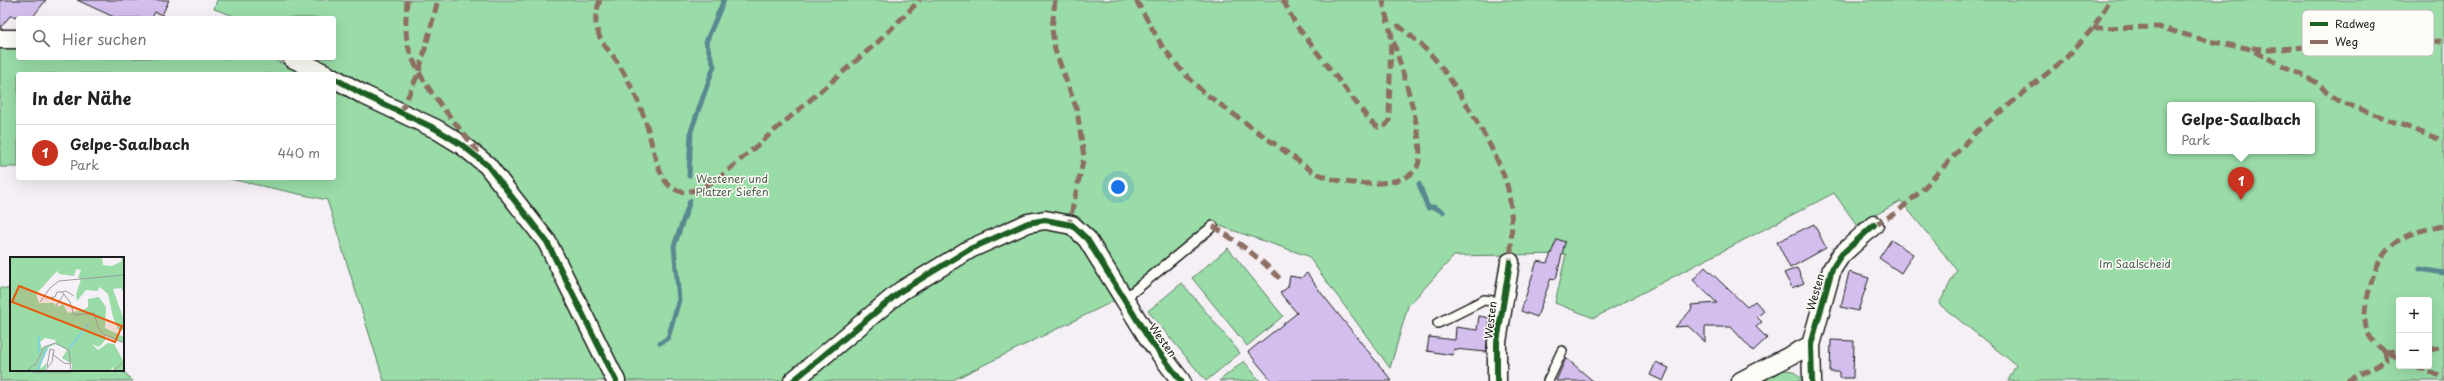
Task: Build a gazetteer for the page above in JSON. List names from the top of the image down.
{
  "streets": {
    "street": ["Westen"]
  },
  "parks": ["Westener und Platzer Siefen", "Im Saalscheid"],
  "legend": ["Radweg", "Weg"],
  "page": {
    "search": "Hier suchen",
    "heading": "In der Nähe",
    "popup": ["Gelpe-Saalbach", "Park"],
    "list": [
      {
        "mark": "1",
        "name": "Gelpe-Saalbach",
        "note": "Park",
        "value": "440 m"
      }
    ],
    "pins": "1",
    "map_buttons": ["+", "−"]
  }
}
